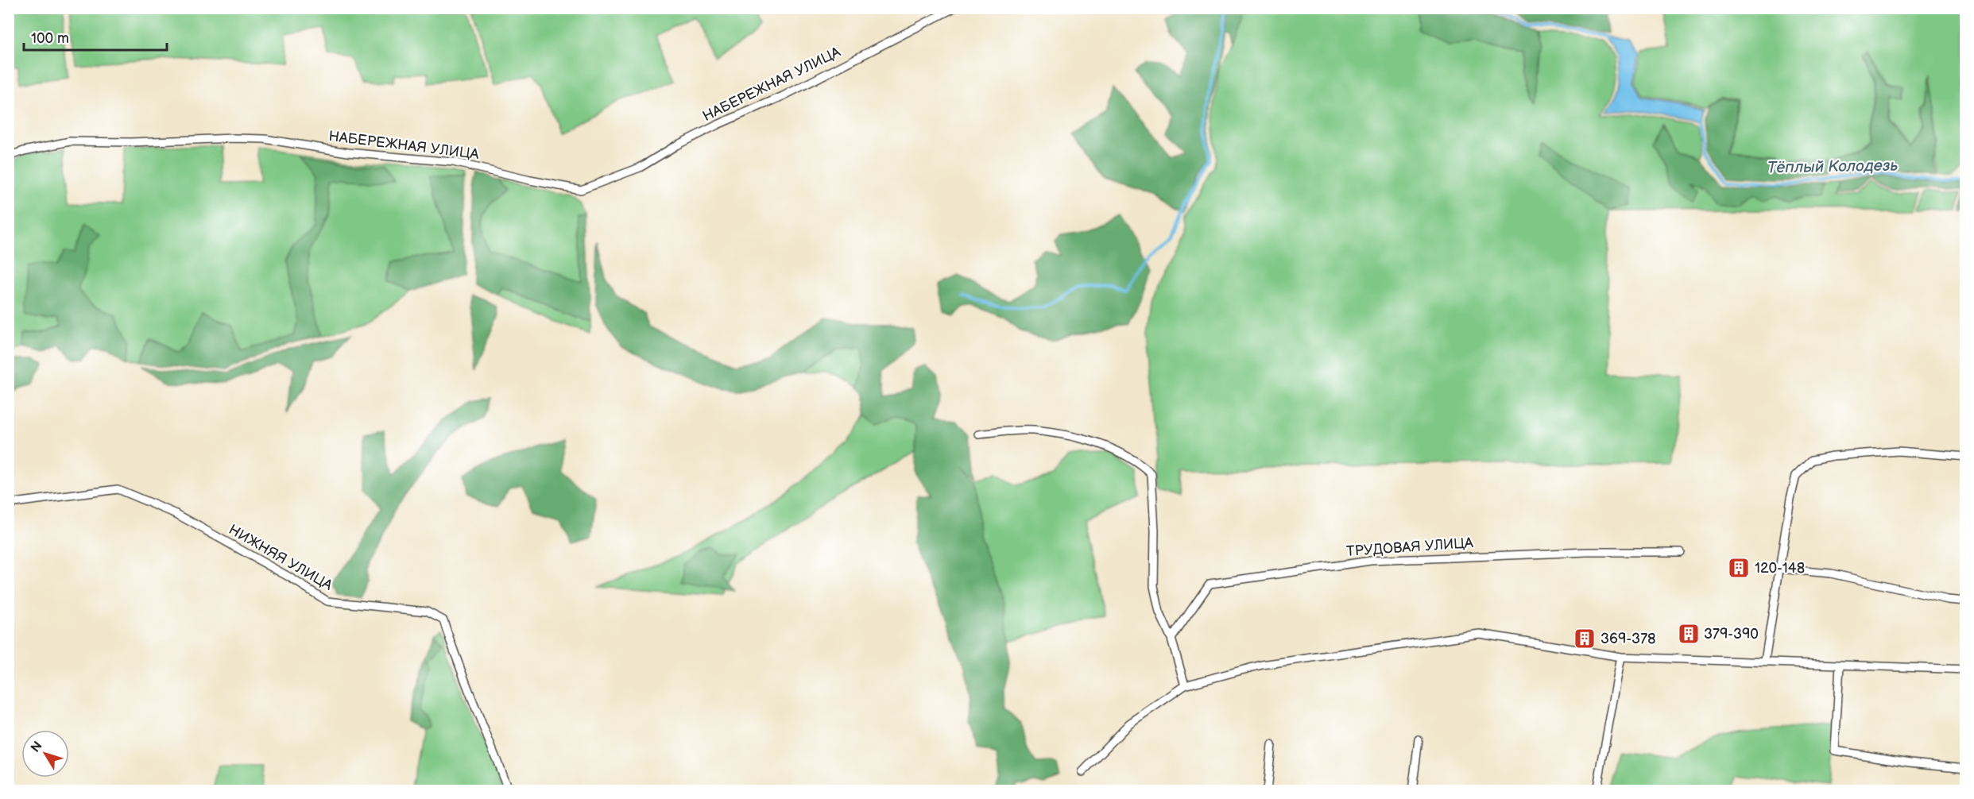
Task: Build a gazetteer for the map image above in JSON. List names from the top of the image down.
{
  "streets": {
    "street": ["НАБЕРЕЖНАЯ УЛИЦА", "ТРУДОВАЯ УЛИЦА", "НИЖНЯЯ УЛИЦА"]
  },
  "water": ["Тёплый Колодезь"],
  "places": {
    "building": ["120-148", "379-390", "369-378"]
  },
  "scale_bar": "100 m",
  "north": "top left"
}
